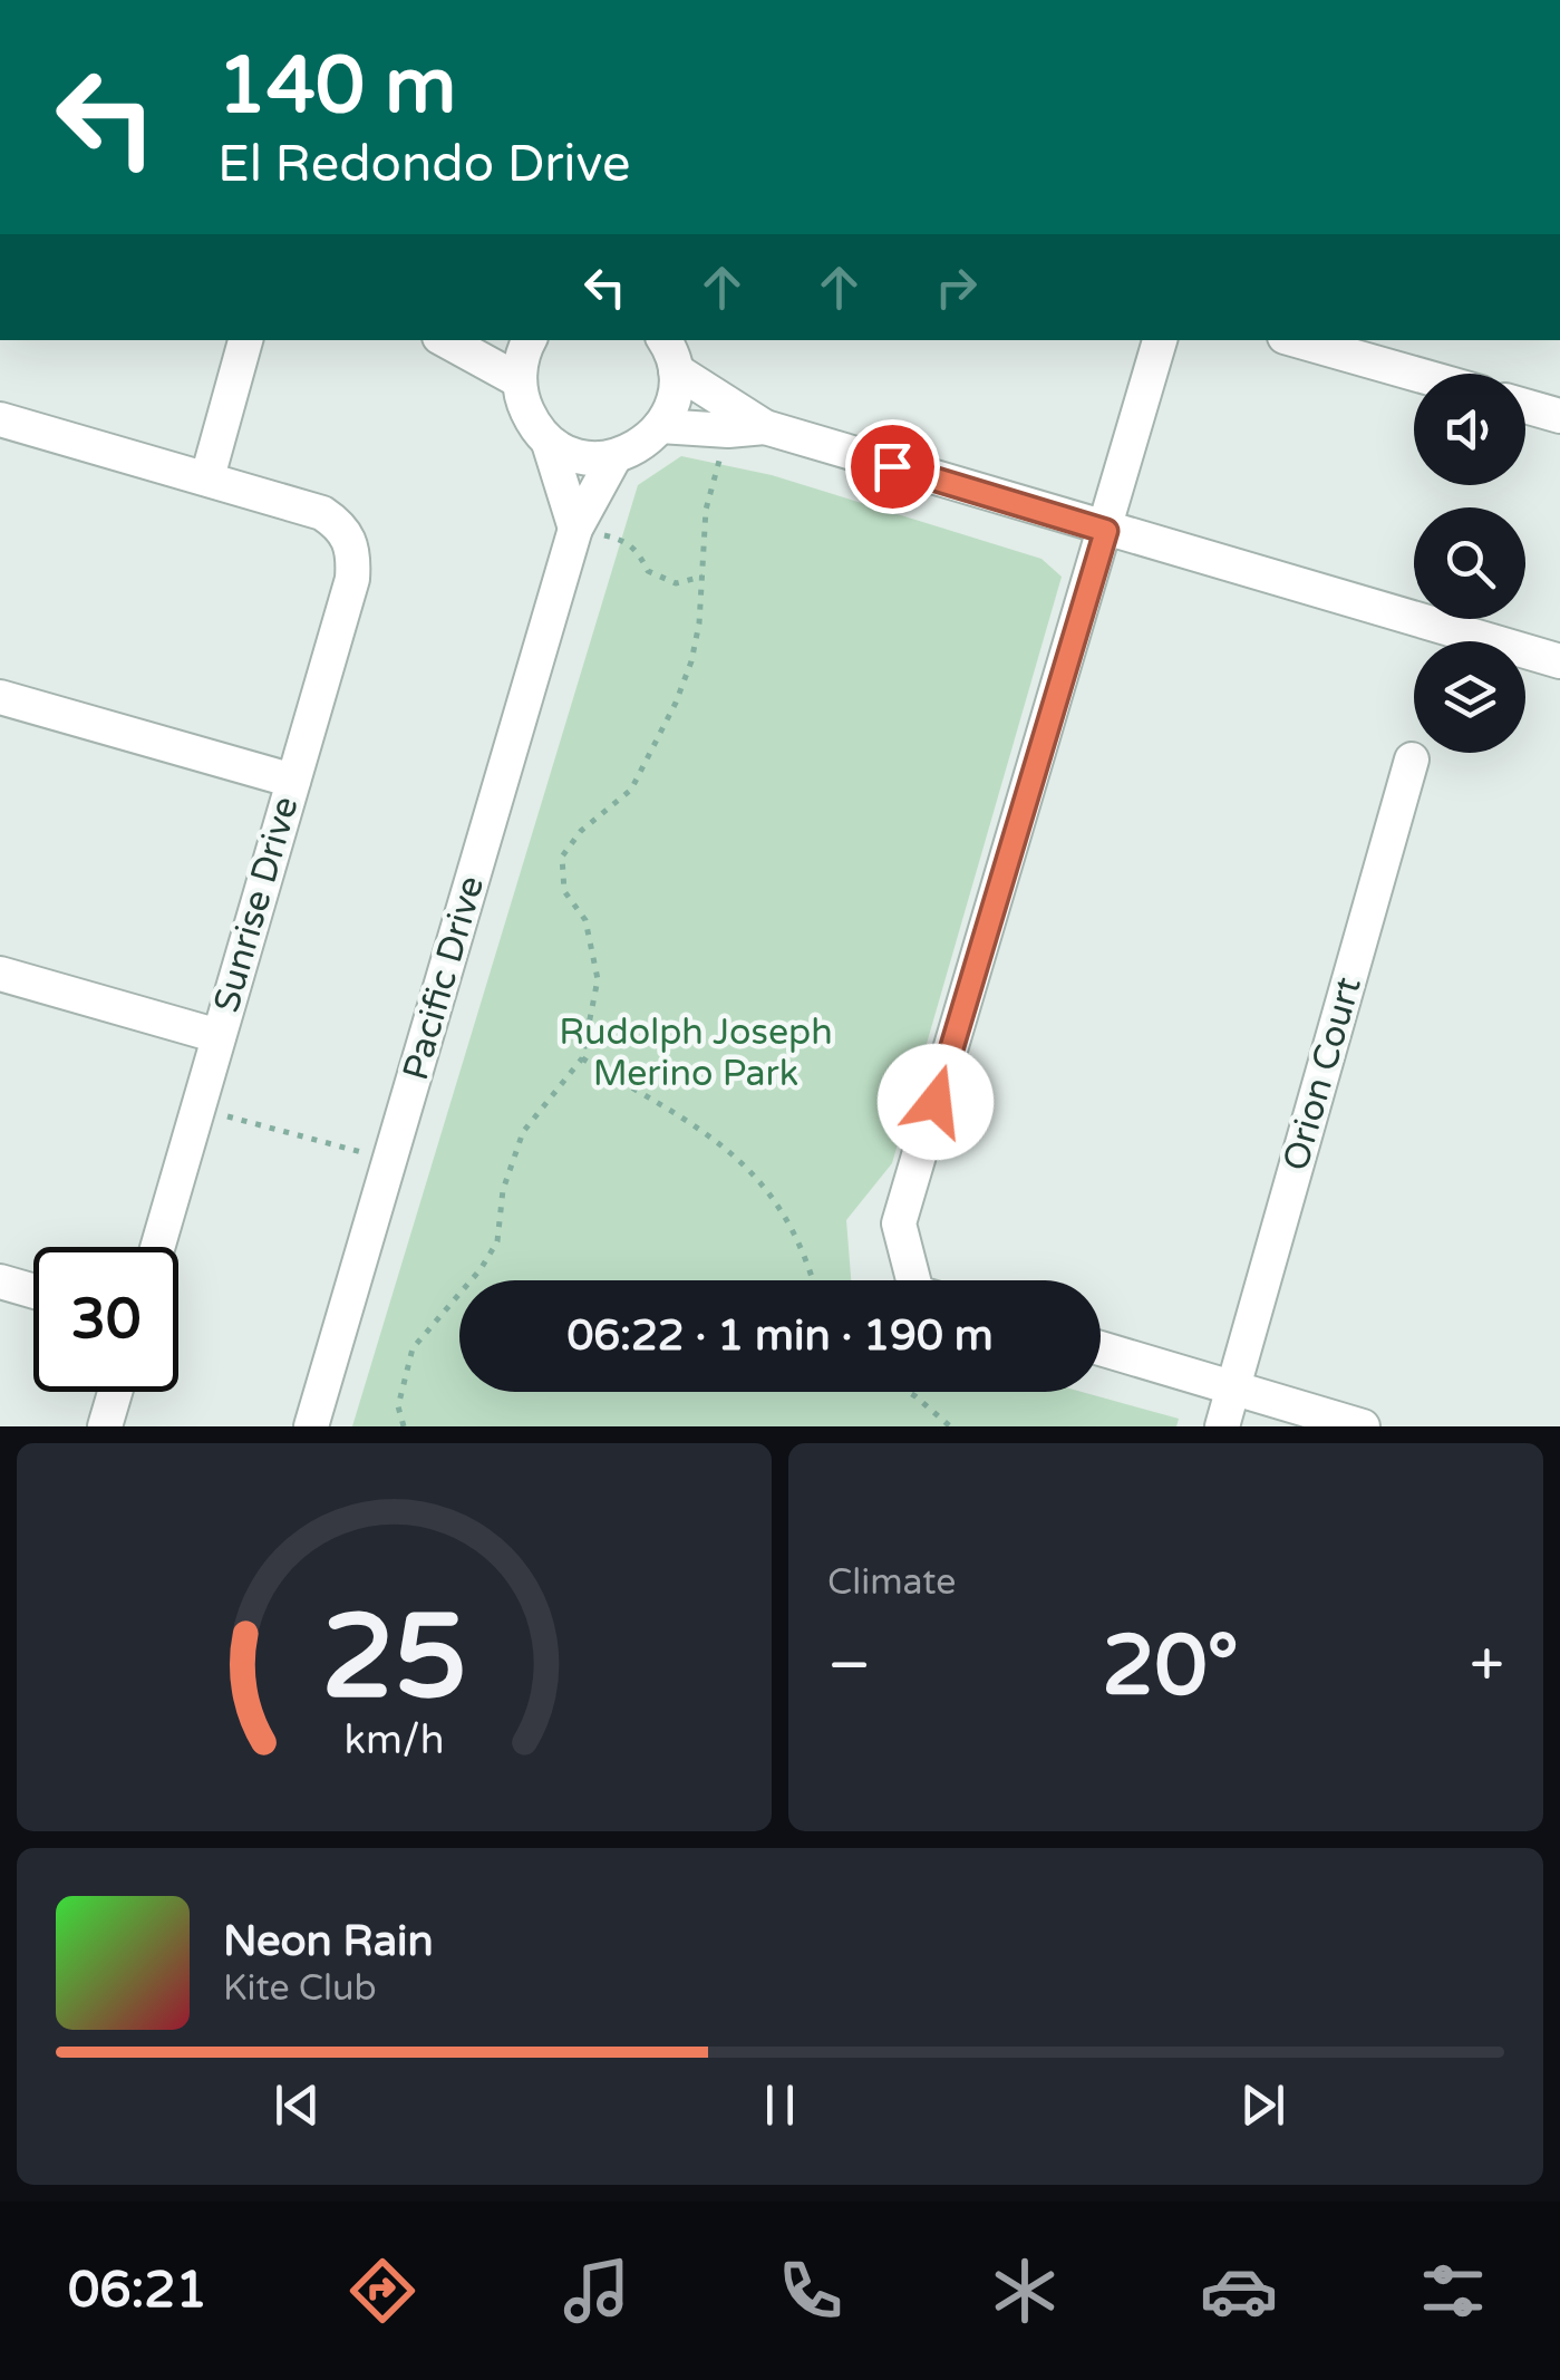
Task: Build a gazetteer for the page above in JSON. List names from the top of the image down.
{
  "streets": {
    "street": ["Sunrise Drive", "Pacific Drive", "Orion Court"]
  },
  "parks": ["Rudolph Joseph Merino Park"],
  "page": {
    "turn": ["140 m", "El Redondo Drive"],
    "limit": "30",
    "trip": "06:22 · 1 min · 190 m",
    "tile": "Climate",
    "heat": ["−", "20°", "+"],
    "song": ["Neon Rain", "Kite Club"],
    "tabs": "06:21",
    "gauge": ["25", "km/h"]
  }
}
